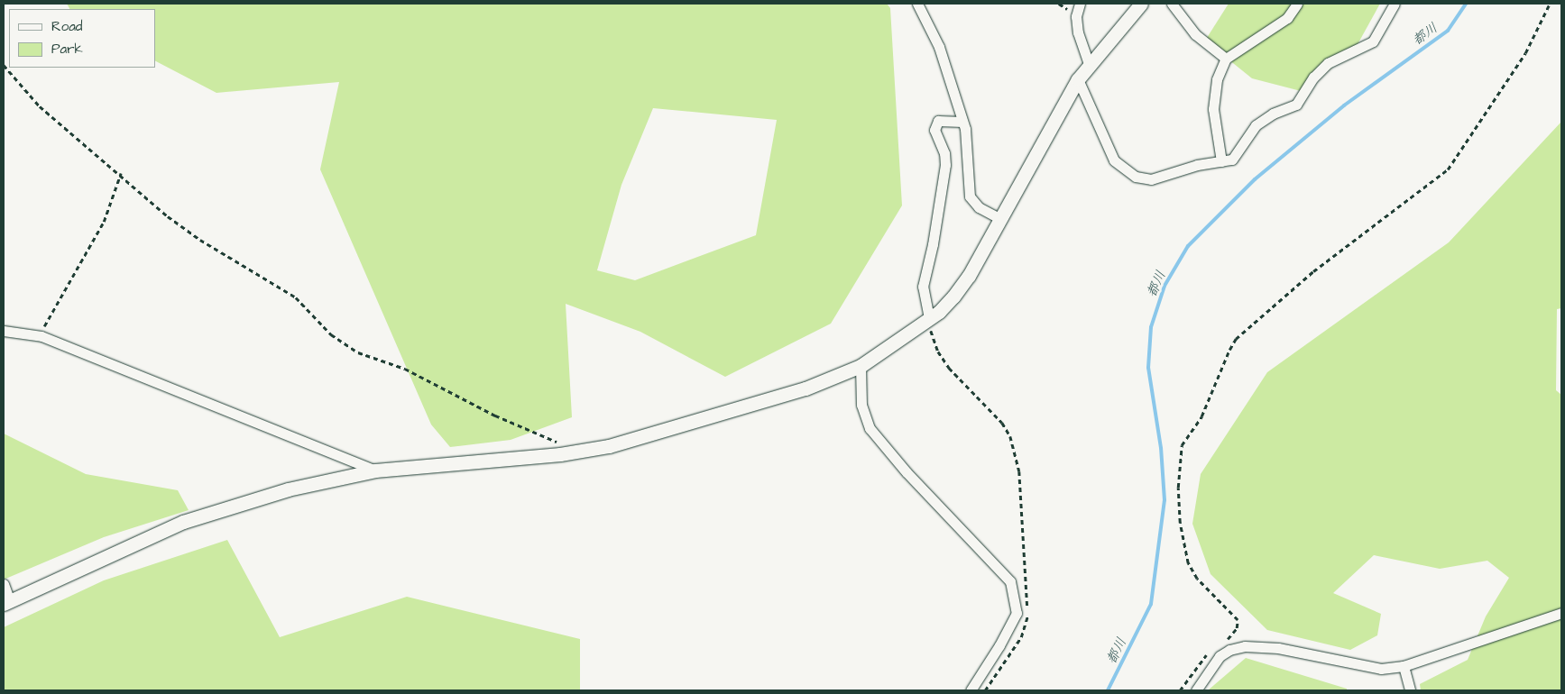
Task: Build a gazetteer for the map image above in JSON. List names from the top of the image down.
{
  "water": ["都川"],
  "legend": ["Road", "Park"]
}
